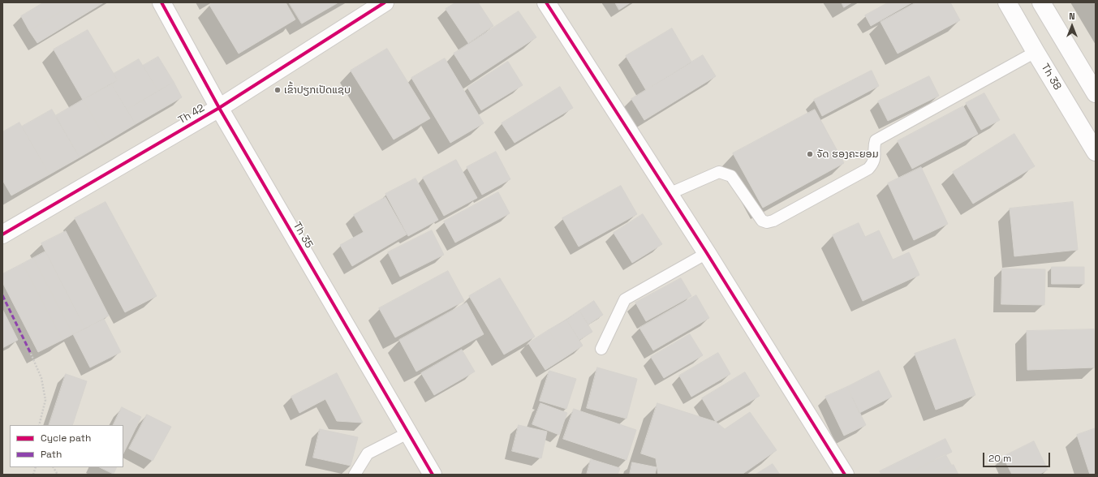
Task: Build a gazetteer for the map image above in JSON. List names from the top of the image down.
{
  "streets": {
    "street": ["Th 38", "Th 42", "Th 35"]
  },
  "crossings": [
    ["Th 42", "Th 35"]
  ],
  "places": ["ເຂົ້າປຽກເປັດແຊບ", "ຈັດ ຮອງຄະຍອມ"],
  "legend": ["Cycle path", "Path"],
  "scale_bar": "20 m",
  "north": "top"
}
